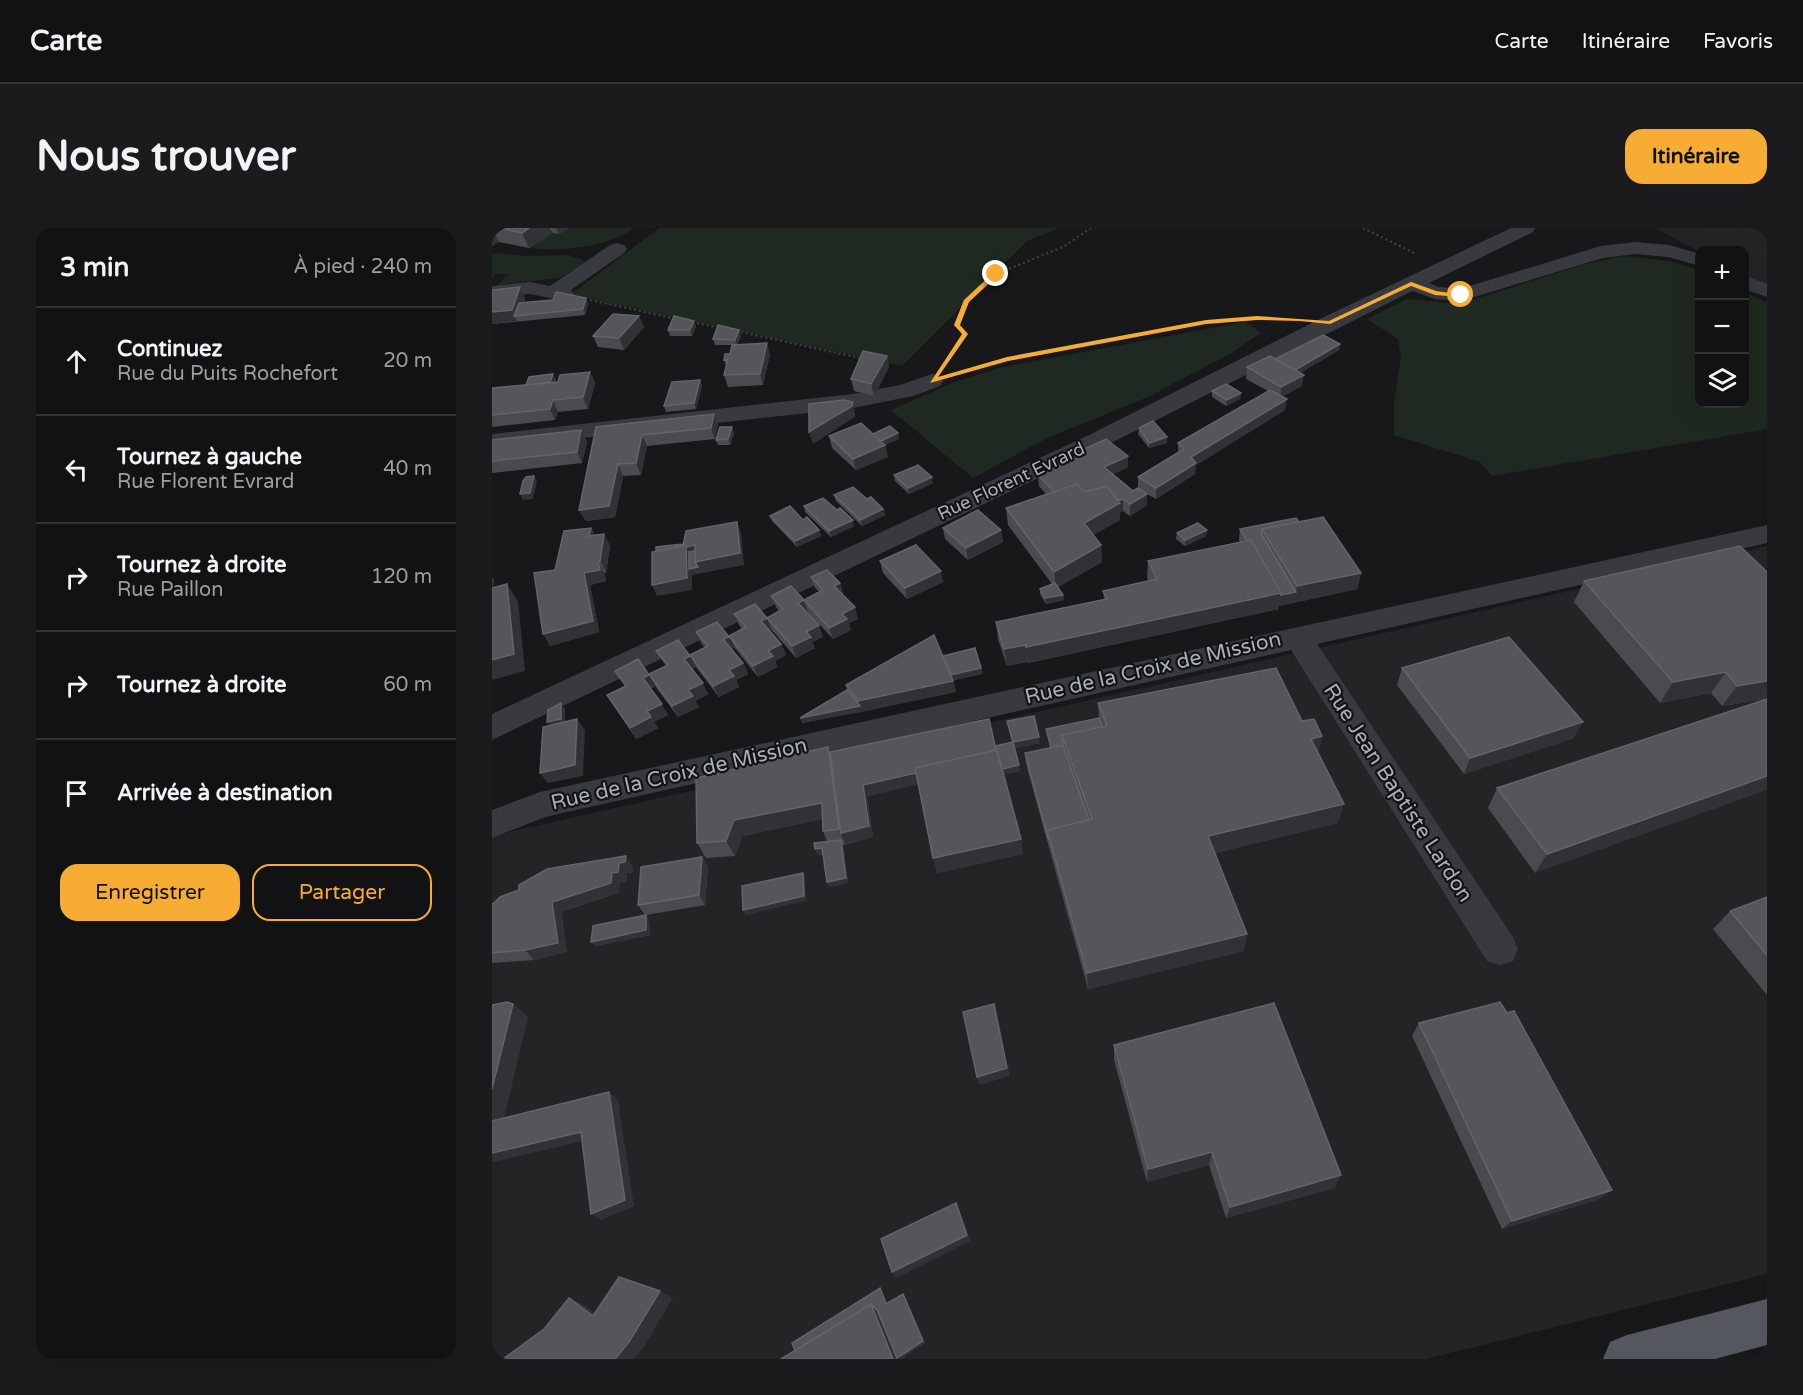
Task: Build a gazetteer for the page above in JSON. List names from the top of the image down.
{
  "streets": {
    "street": ["Rue Florent Evrard", "Rue de la Croix de Mission", "Rue Jean Baptiste Lardon"]
  },
  "crossings": [
    ["Rue de la Croix de Mission", "Rue Jean Baptiste Lardon"]
  ],
  "page": {
    "header": "Carte",
    "nav": ["Carte", "Itinéraire", "Favoris"],
    "buttons": [
      "Itinéraire",
      ["Enregistrer", "Partager"]
    ],
    "title": "Nous trouver",
    "heading": ["3 min", "À pied · 240 m"],
    "map_buttons": ["+", "−"],
    "list": [
      ["Continuez", "Rue du Puits Rochefort", "20 m"],
      ["Tournez à gauche", "Rue Florent Evrard", "40 m"],
      ["Tournez à droite", "Rue Paillon", "120 m"],
      ["Tournez à droite", "60 m"],
      "Arrivée à destination"
    ]
  }
}
